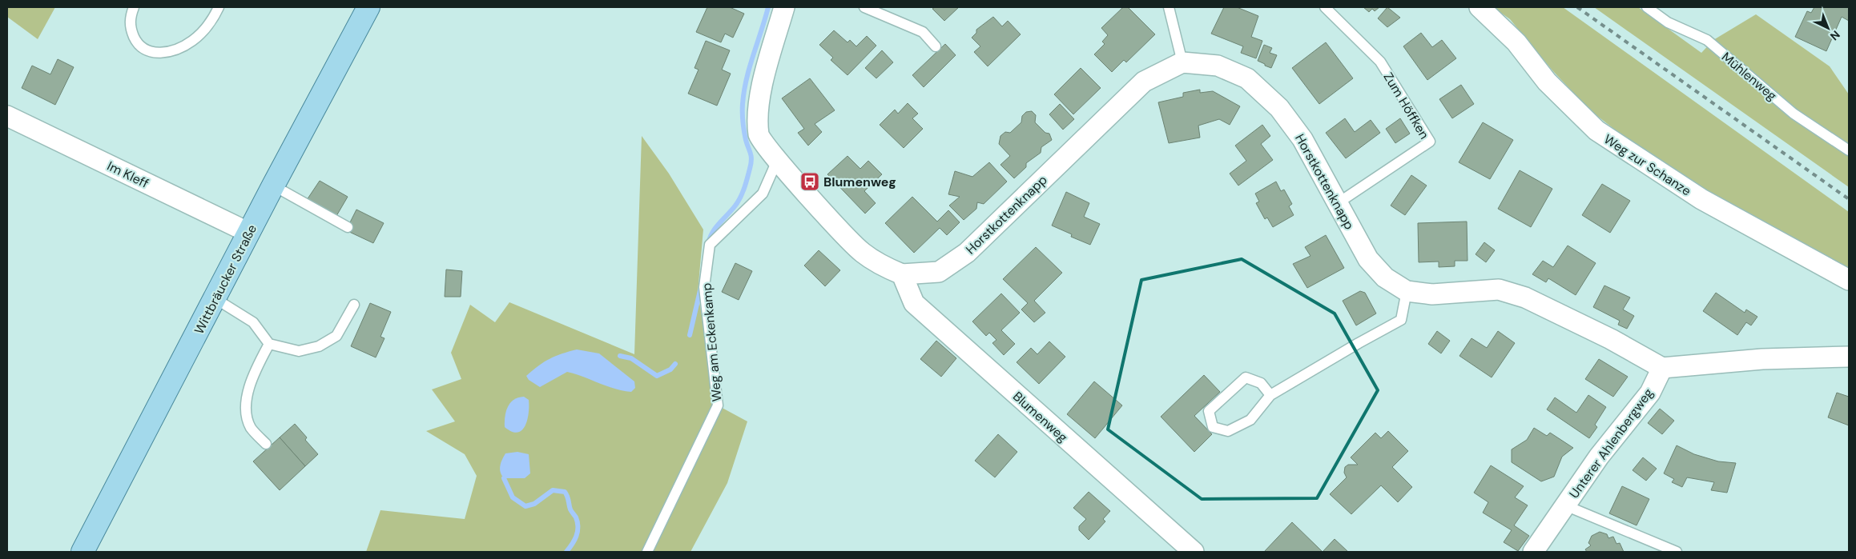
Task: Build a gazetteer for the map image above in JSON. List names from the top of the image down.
{
  "streets": {
    "main road": ["Wittbräucker Straße"],
    "street": [
      "Weg zur Schanze",
      "Im Kleff",
      "Horstkottenknapp",
      "Blumenweg",
      "Unterer Ahlenbergweg"
    ],
    "lane": ["Mühlenweg", "Zum Höffken", "Weg am Eckenkamp"]
  },
  "crossings": [
    ["Zum Höffken", "Horstkottenknapp"],
    ["Im Kleff", "Wittbräucker Straße"],
    ["Horstkottenknapp", "Blumenweg"],
    ["Horstkottenknapp", "Unterer Ahlenbergweg"]
  ],
  "places": {
    "bus stop": ["Blumenweg"]
  },
  "north": "bottom right"
}
